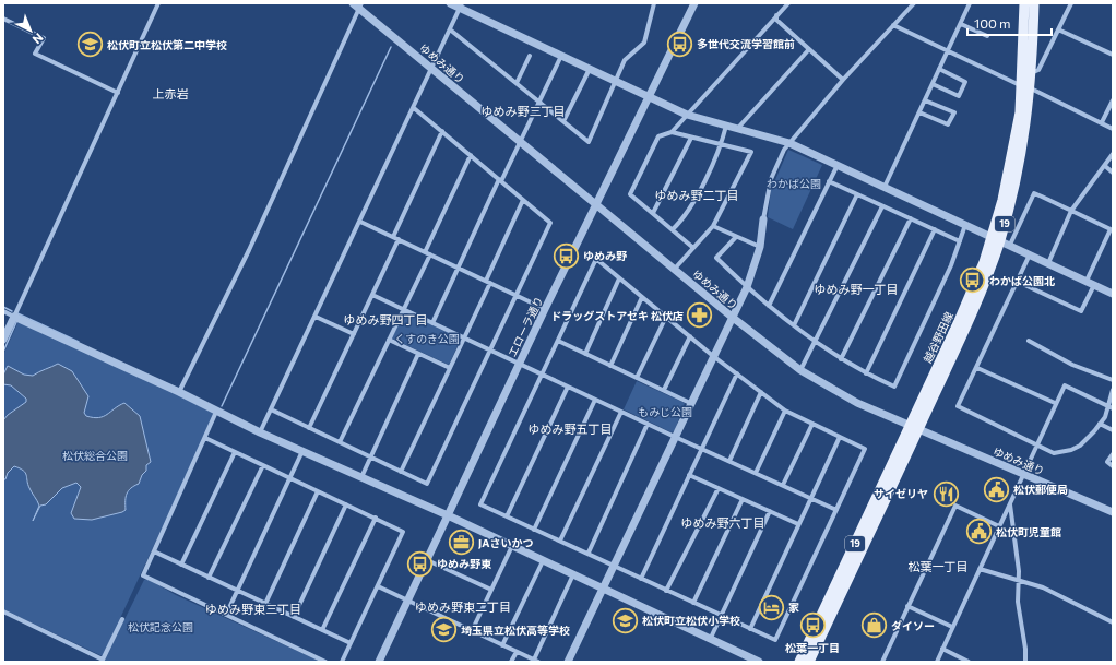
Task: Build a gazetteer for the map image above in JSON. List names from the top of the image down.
{
  "streets": {
    "main road": ["19", "越谷野田線"],
    "street": ["ゆめみ通り", "エローラ通り"]
  },
  "crossings": [
    ["ゆめみ通り", "エローラ通り"],
    ["ゆめみ通り", "越谷野田線"]
  ],
  "districts": [
    "上赤岩",
    "ゆめみ野三丁目",
    "ゆめみ野二丁目",
    "ゆめみ野一丁目",
    "ゆめみ野四丁目",
    "ゆめみ野五丁目",
    "ゆめみ野六丁目",
    "松葉一丁目",
    "ゆめみ野東二丁目",
    "ゆめみ野東三丁目"
  ],
  "parks": [
    "わかば公園",
    "くすのき公園",
    "もみじ公園",
    "松伏総合公園",
    "松伏記念公園"
  ],
  "places": {
    "bus stop": [
      "多世代交流学習館前",
      "ゆめみ野",
      "わかば公園北",
      "ゆめみ野東",
      "松葉一丁目"
    ],
    "school or university": ["松伏町立松伏第二中学校", "松伏町立松伏小学校", "埼玉県立松伏高等学校"],
    "pharmacy": ["ドラッグストアセキ 松伏店"],
    "public building": ["松伏郵便局", "松伏町児童館"],
    "restaurant": ["サイゼリヤ"],
    "office": ["JAさいかつ"],
    "hotel": ["家"],
    "shop": ["ダイソー"]
  },
  "scale_bar": "100 m",
  "north": "bottom right"
}
